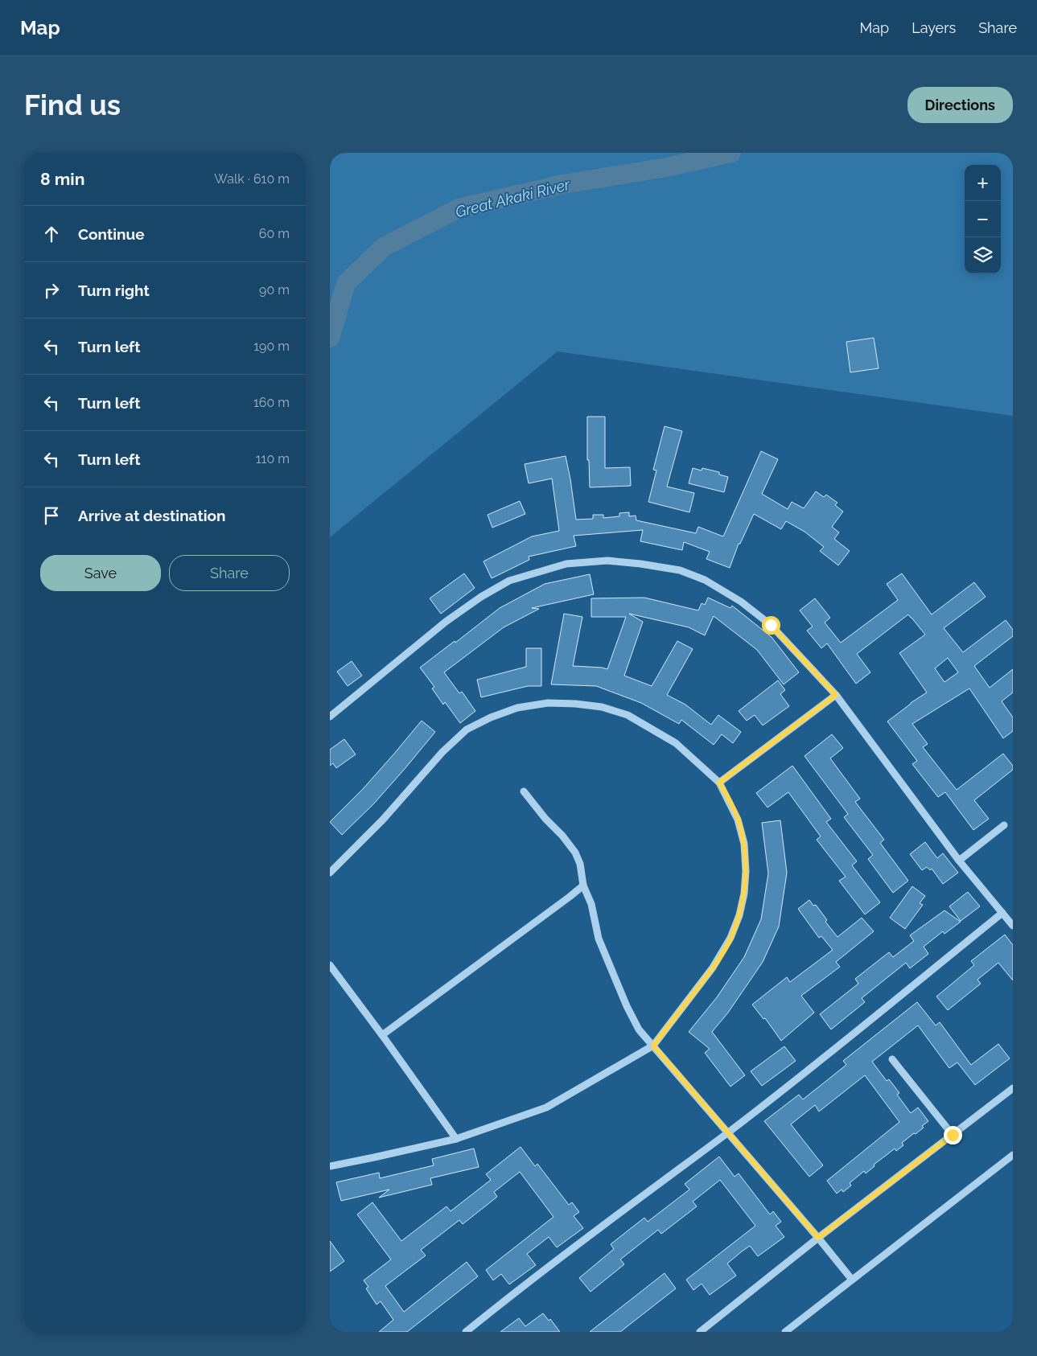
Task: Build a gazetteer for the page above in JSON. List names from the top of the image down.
{
  "water": ["Great Akaki River"],
  "page": {
    "header": "Map",
    "nav": ["Map", "Layers", "Share"],
    "buttons": [
      "Directions",
      ["Save", "Share"]
    ],
    "title": "Find us",
    "heading": ["8 min", "Walk · 610 m"],
    "map_buttons": ["+", "−"],
    "list": [
      ["Continue", "60 m"],
      ["Turn right", "90 m"],
      ["Turn left", "190 m"],
      ["Turn left", "160 m"],
      ["Turn left", "110 m"],
      "Arrive at destination"
    ]
  }
}
